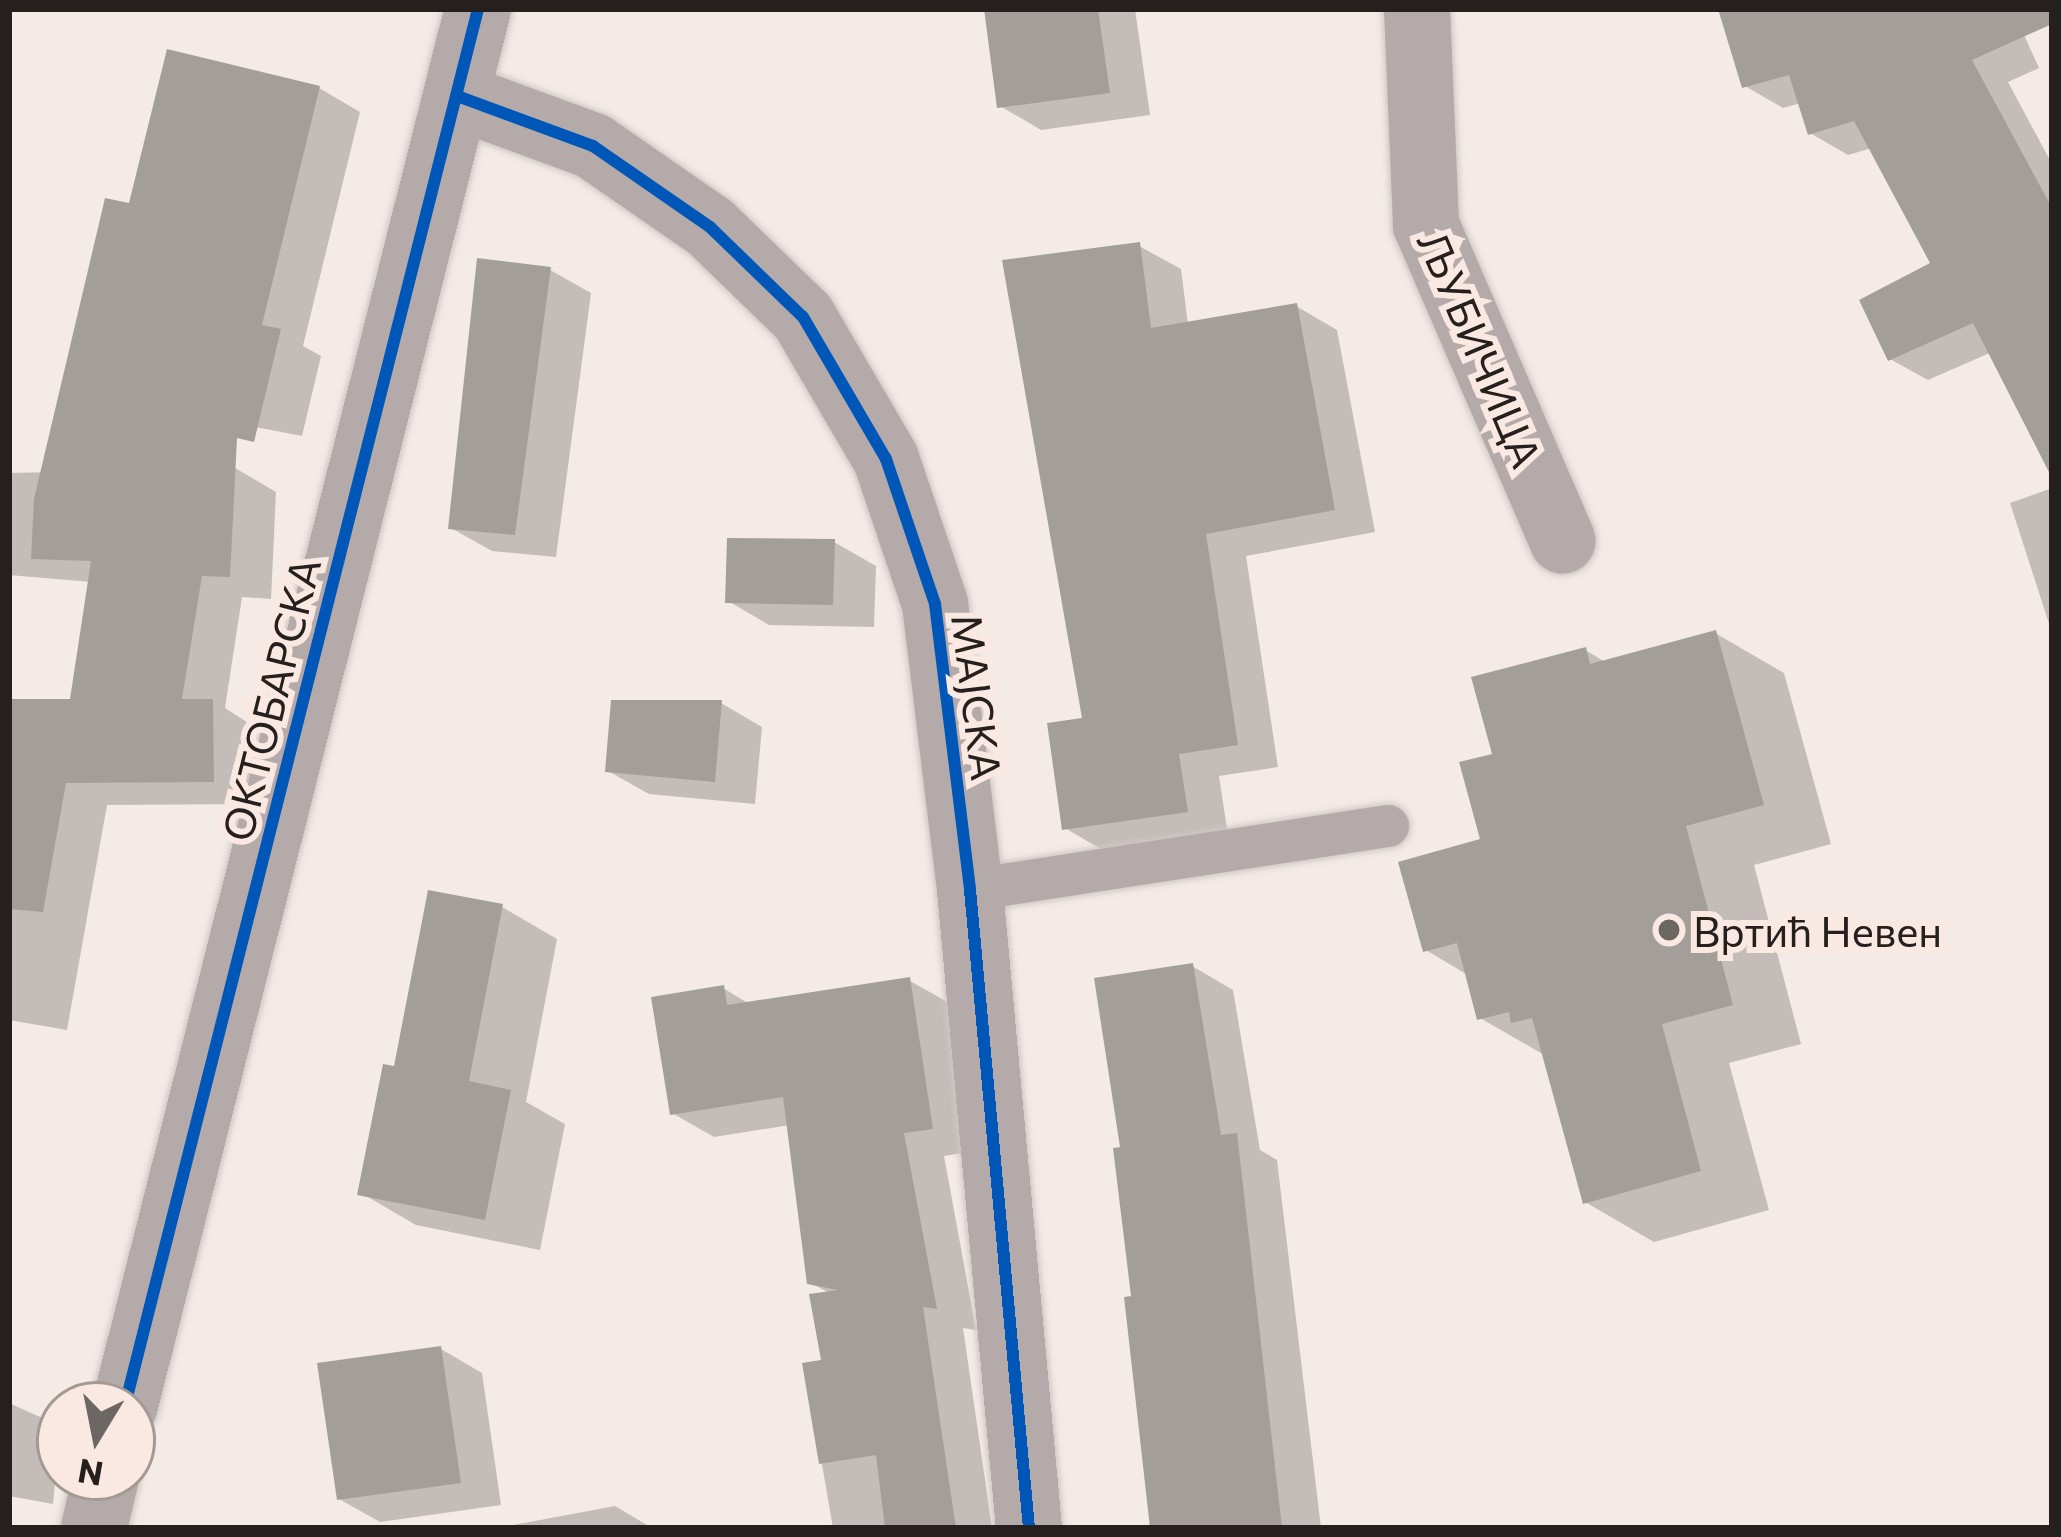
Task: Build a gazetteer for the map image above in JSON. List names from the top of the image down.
{
  "streets": {
    "street": ["ЉУБИЧИЦА", "МАЈСКА", "ОКТОБАРСКА"]
  },
  "crossings": [
    ["МАЈСКА", "ОКТОБАРСКА"]
  ],
  "places": ["Вртић Невен"],
  "north": "bottom"
}
